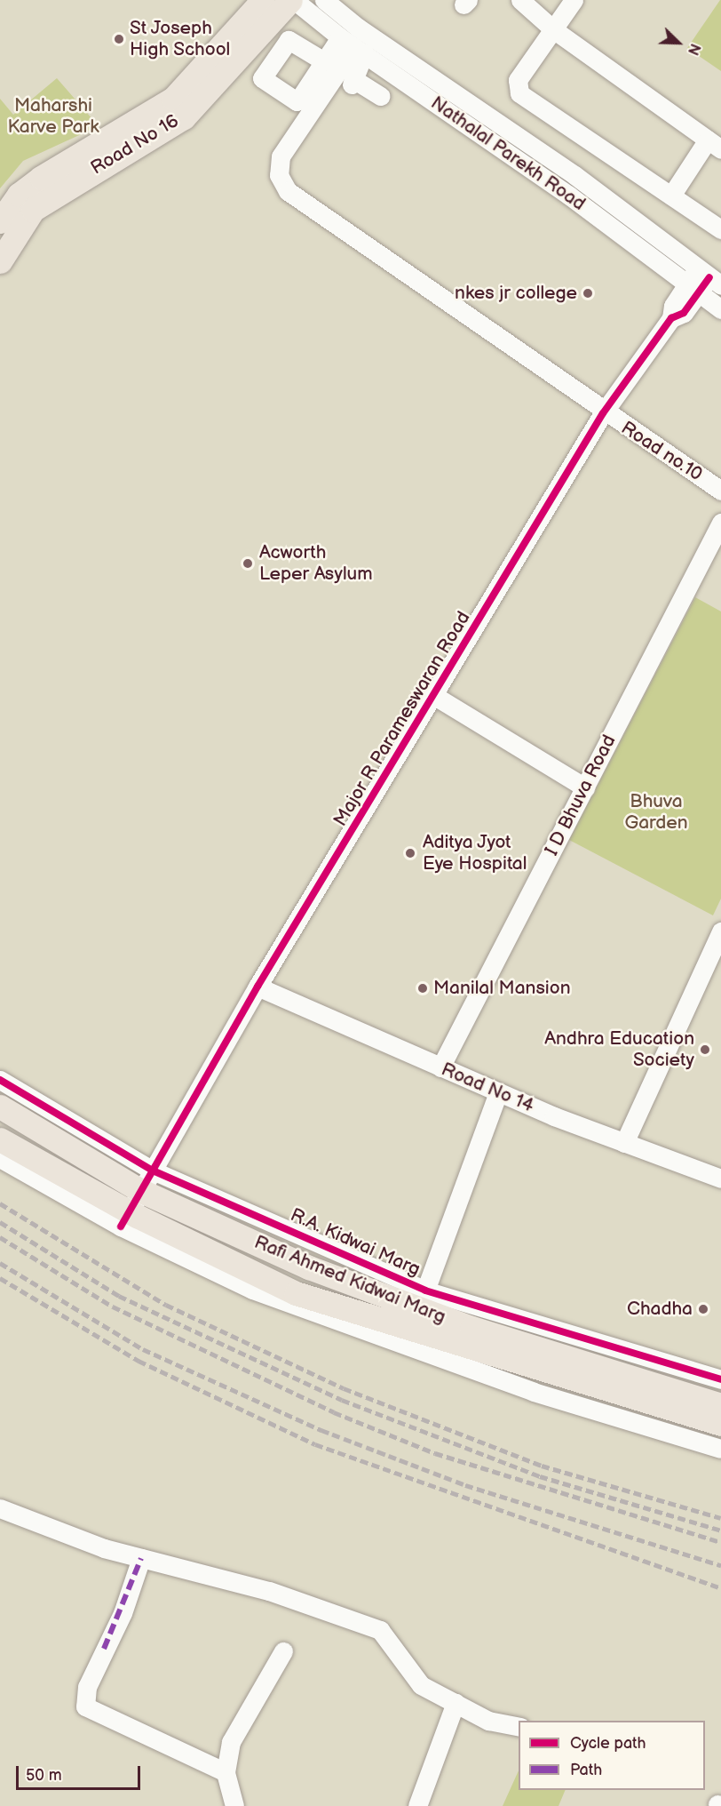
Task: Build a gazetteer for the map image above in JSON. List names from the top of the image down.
{
  "streets": {
    "main road": ["Road No 16", "Rafi Ahmed Kidwai Marg"],
    "street": [
      "Nathalal Parekh Road",
      "Road no.10",
      "Major R Parameswaran Road",
      "I D Bhuva Road",
      "Road No 14",
      "R.A. Kidwai Marg"
    ]
  },
  "crossings": [
    ["Road No 16", "Nathalal Parekh Road"],
    ["Nathalal Parekh Road", "Road no.10"],
    ["Nathalal Parekh Road", "Major R Parameswaran Road"],
    ["Road no.10", "Major R Parameswaran Road"],
    ["Major R Parameswaran Road", "Road No 14"],
    ["Major R Parameswaran Road", "R.A. Kidwai Marg"],
    ["Major R Parameswaran Road", "Rafi Ahmed Kidwai Marg"],
    ["I D Bhuva Road", "Road No 14"]
  ],
  "parks": ["Maharshi Karve Park", "Bhuva Garden"],
  "places": [
    "St Joseph High School",
    "nkes jr college",
    "Acworth Leper Asylum",
    "Aditya Jyot Eye Hospital",
    "Manilal Mansion",
    "Andhra Education Society",
    "Chadha"
  ],
  "legend": ["Cycle path", "Path"],
  "scale_bar": "50 m",
  "north": "bottom right"
}
